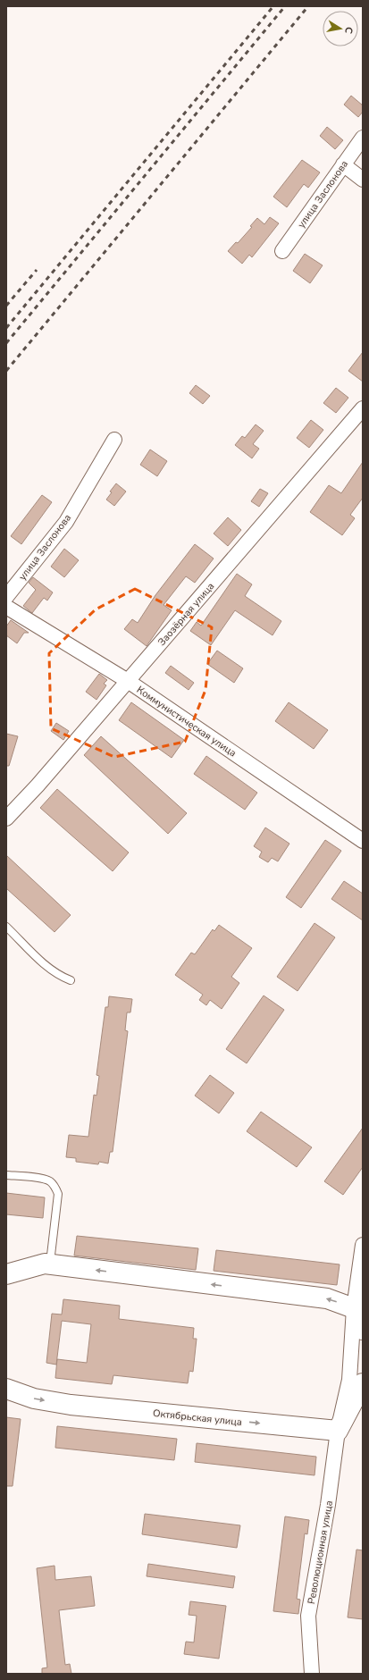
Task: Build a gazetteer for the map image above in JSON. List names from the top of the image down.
{
  "streets": {
    "main road": ["Октябрьская улица"],
    "street": [
      "улица Заслонова",
      "Заозёрная улица",
      "Коммунистическая улица",
      "Революционная улица"
    ]
  },
  "crossings": [
    ["Заозёрная улица", "Коммунистическая улица"],
    ["Октябрьская улица", "Революционная улица"]
  ],
  "north": "right"
}
